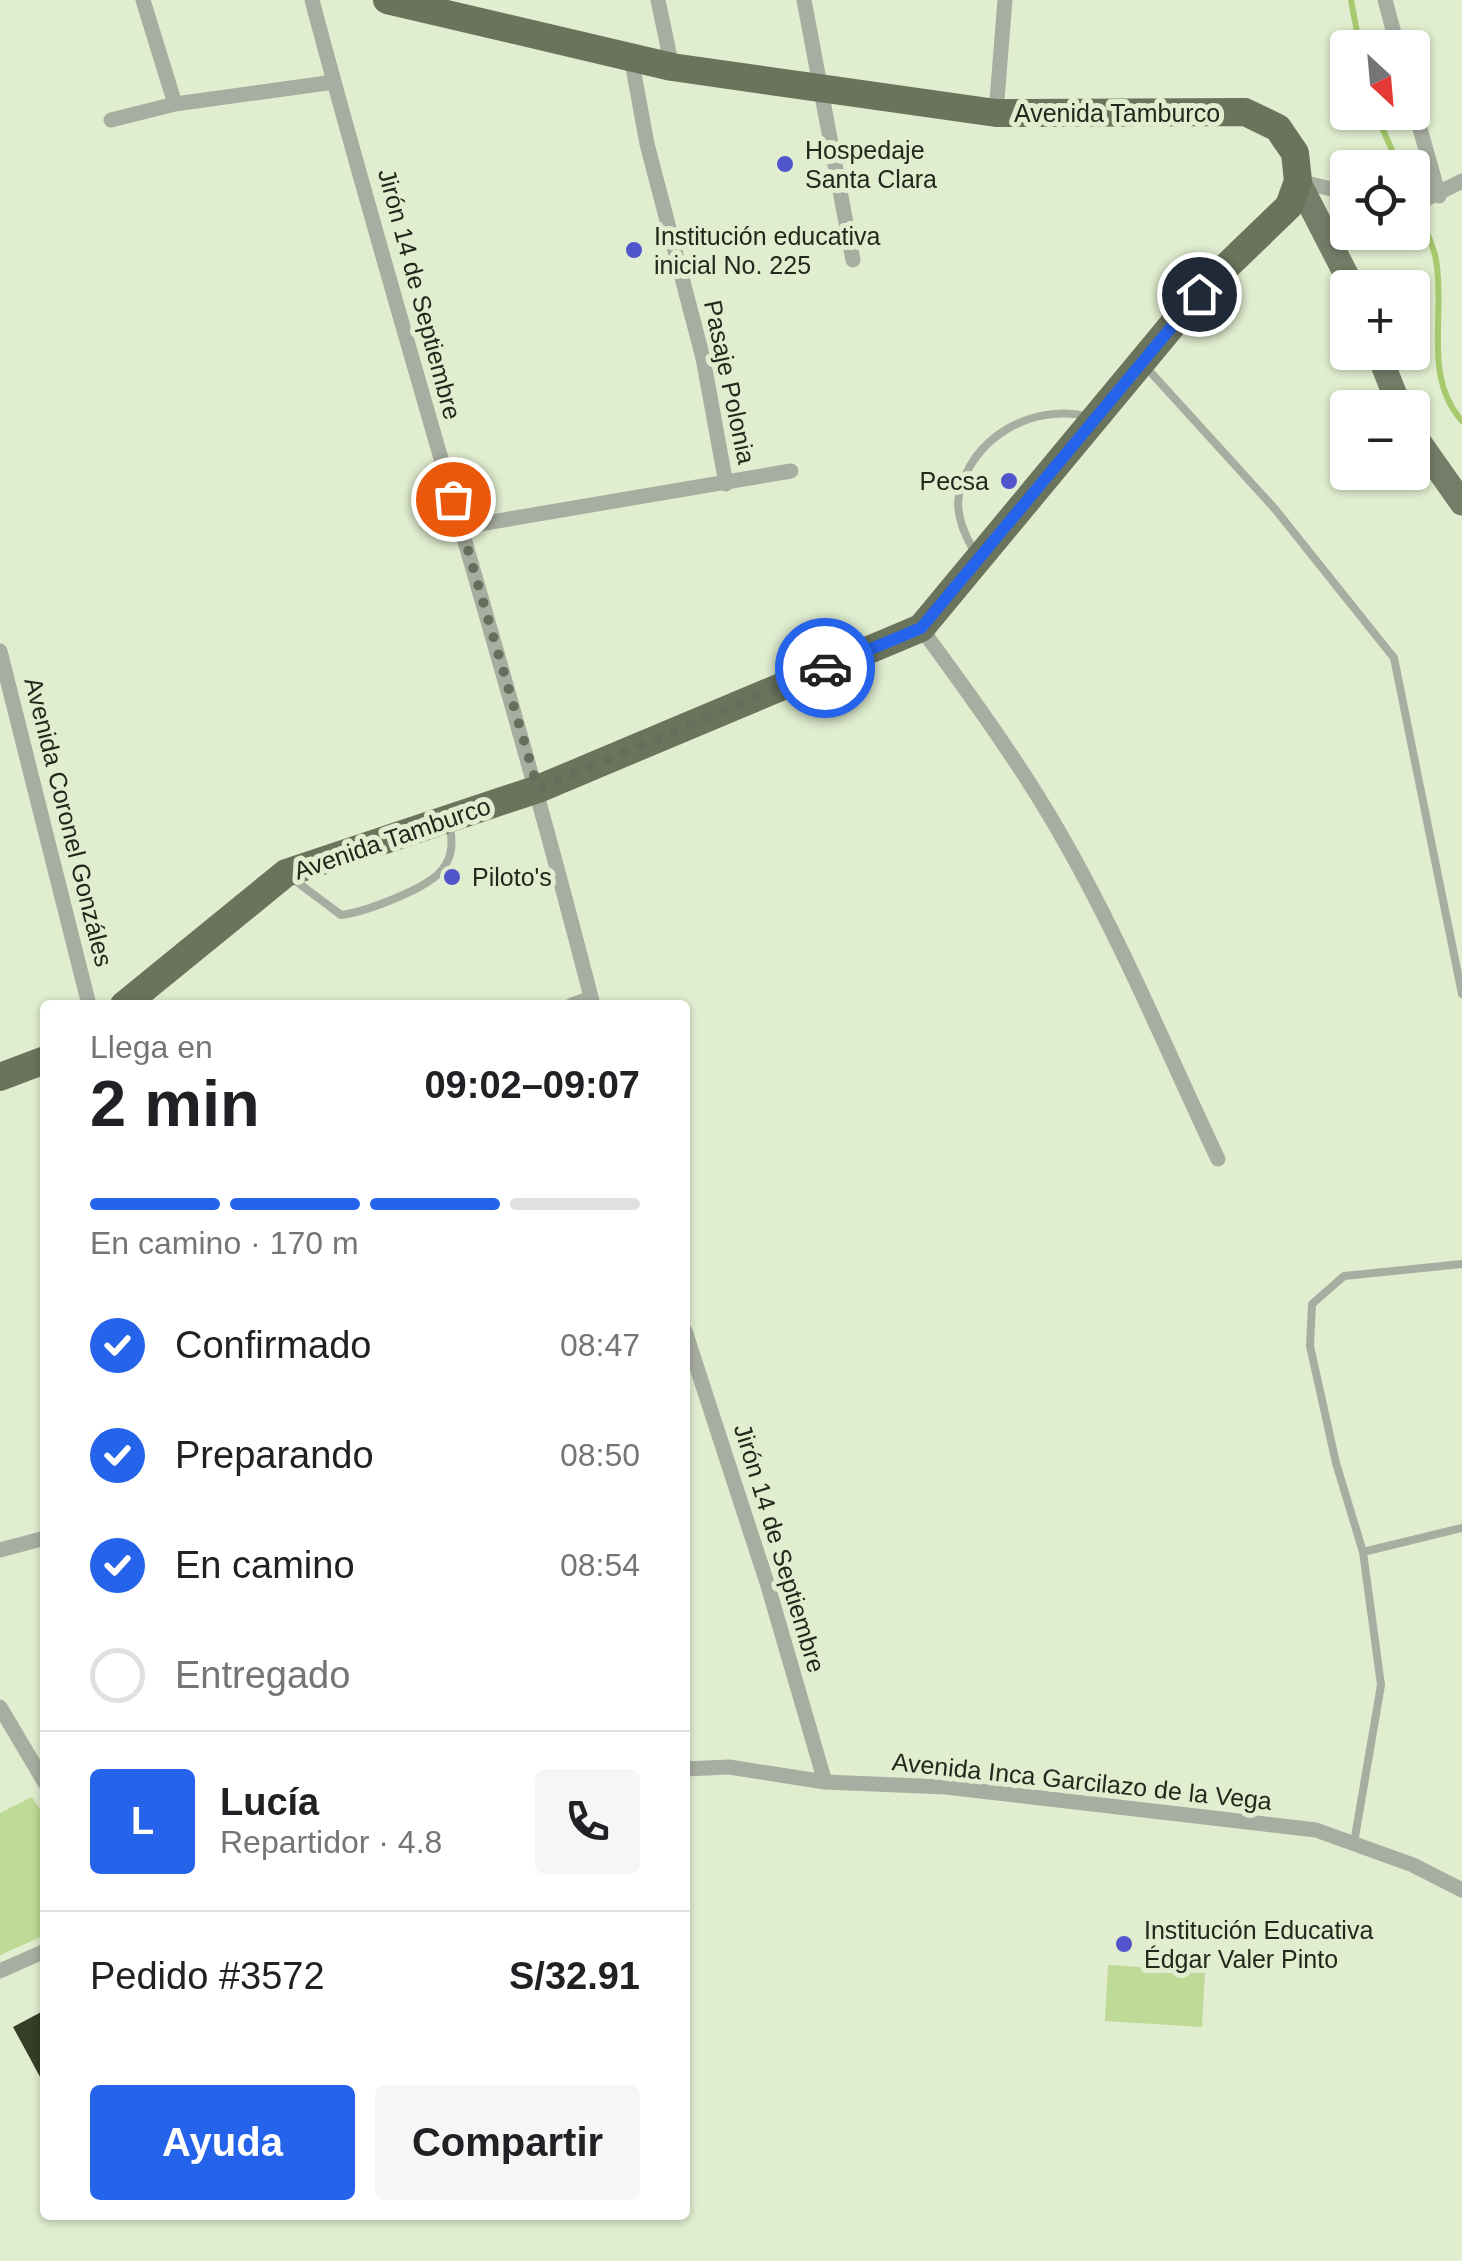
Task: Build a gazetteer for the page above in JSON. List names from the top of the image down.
{
  "streets": {
    "highway": ["Avenida Tamburco"],
    "street": [
      "Jirón 14 de Septiembre",
      "Pasaje Polonia",
      "Avenida Coronel Gonzáles",
      "Avenida Inca Garcilazo de la Vega"
    ]
  },
  "crossings": [
    ["Avenida Tamburco", "Jirón 14 de Septiembre"],
    ["Avenida Tamburco", "Pasaje Polonia"],
    ["Jirón 14 de Septiembre", "Pasaje Polonia"],
    ["Jirón 14 de Septiembre", "Avenida Inca Garcilazo de la Vega"]
  ],
  "places": [
    "Hospedaje Santa Clara",
    "Institución educativa inicial No. 225",
    "Pecsa",
    "Piloto's",
    "Institución Educativa Édgar Valer Pinto"
  ],
  "north": "bottom right",
  "page": {
    "map_buttons": ["+", "−"],
    "heading": ["2 min", "Llega en", "09:02–09:07"],
    "panel": [
      "Lucía",
      "Repartidor · 4.8",
      "Pedido #3572",
      "S/32.91"
    ],
    "bar": "En camino · 170 m",
    "list": [
      ["Confirmado", "08:47"],
      ["Preparando", "08:50"],
      ["En camino", "08:54"],
      "Entregado"
    ],
    "round": "L",
    "buttons": ["Ayuda", "Compartir"]
  }
}
